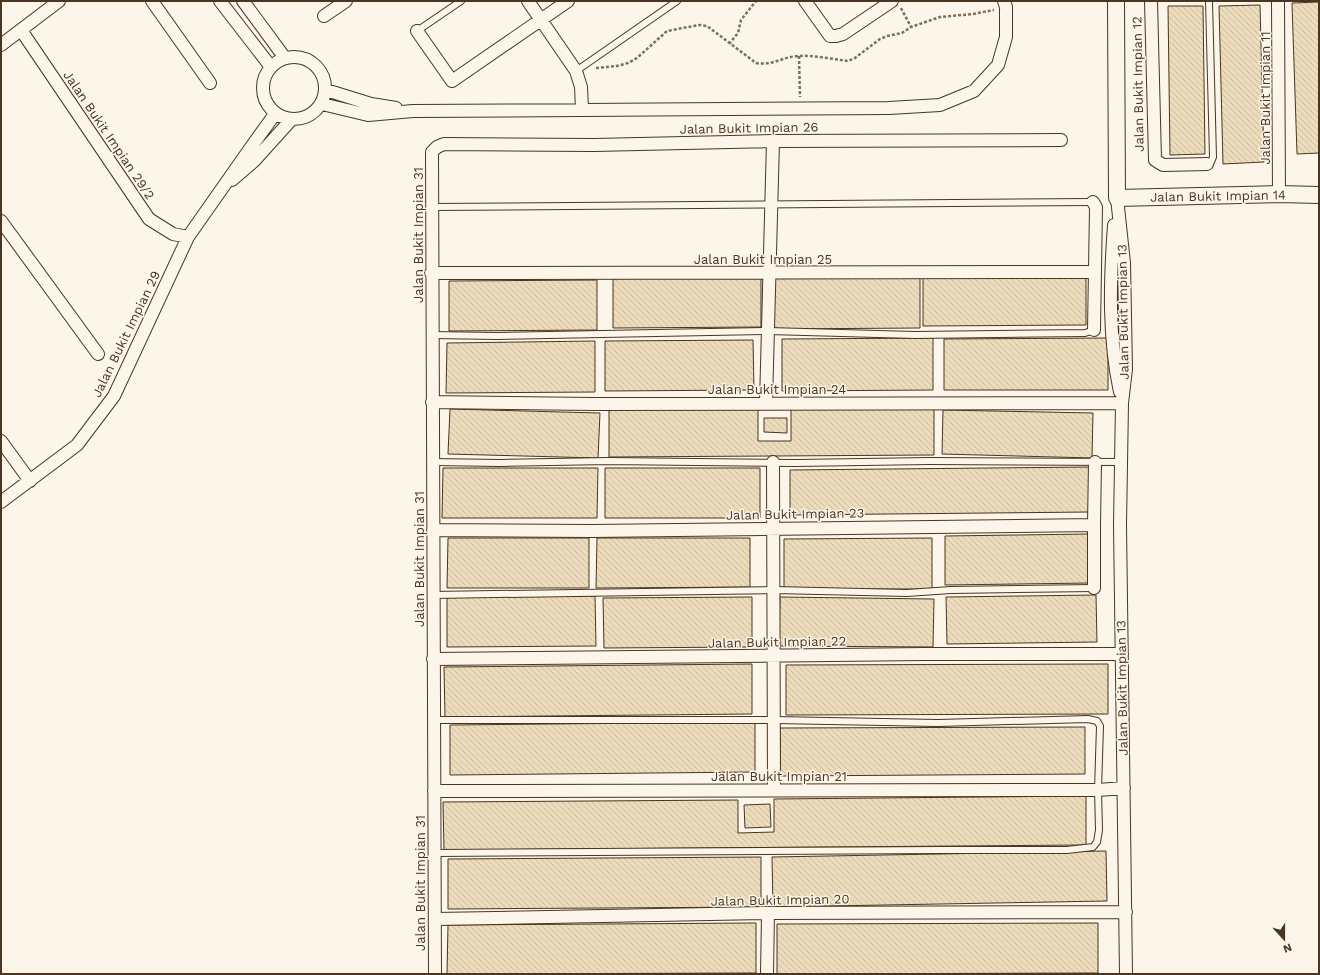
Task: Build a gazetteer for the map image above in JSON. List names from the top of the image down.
{
  "streets": {
    "street": [
      "Jalan Bukit Impian 12",
      "Jalan Bukit Impian 11",
      "Jalan Bukit Impian 26",
      "Jalan Bukit Impian 29/2",
      "Jalan Bukit Impian 14",
      "Jalan Bukit Impian 31",
      "Jalan Bukit Impian 25",
      "Jalan Bukit Impian 13",
      "Jalan Bukit Impian 29",
      "Jalan Bukit Impian 24",
      "Jalan Bukit Impian 23",
      "Jalan Bukit Impian 22",
      "Jalan Bukit Impian 21",
      "Jalan Bukit Impian 20"
    ]
  },
  "crossings": [
    ["Jalan Bukit Impian 11", "Jalan Bukit Impian 14"],
    ["Jalan Bukit Impian 26", "Jalan Bukit Impian 31"],
    ["Jalan Bukit Impian 29/2", "Jalan Bukit Impian 29"],
    ["Jalan Bukit Impian 14", "Jalan Bukit Impian 13"],
    ["Jalan Bukit Impian 31", "Jalan Bukit Impian 25"],
    ["Jalan Bukit Impian 31", "Jalan Bukit Impian 24"],
    ["Jalan Bukit Impian 31", "Jalan Bukit Impian 23"],
    ["Jalan Bukit Impian 31", "Jalan Bukit Impian 22"],
    ["Jalan Bukit Impian 31", "Jalan Bukit Impian 21"],
    ["Jalan Bukit Impian 31", "Jalan Bukit Impian 20"],
    ["Jalan Bukit Impian 13", "Jalan Bukit Impian 24"],
    ["Jalan Bukit Impian 13", "Jalan Bukit Impian 22"],
    ["Jalan Bukit Impian 13", "Jalan Bukit Impian 21"],
    ["Jalan Bukit Impian 13", "Jalan Bukit Impian 20"]
  ],
  "north": "bottom"
}
